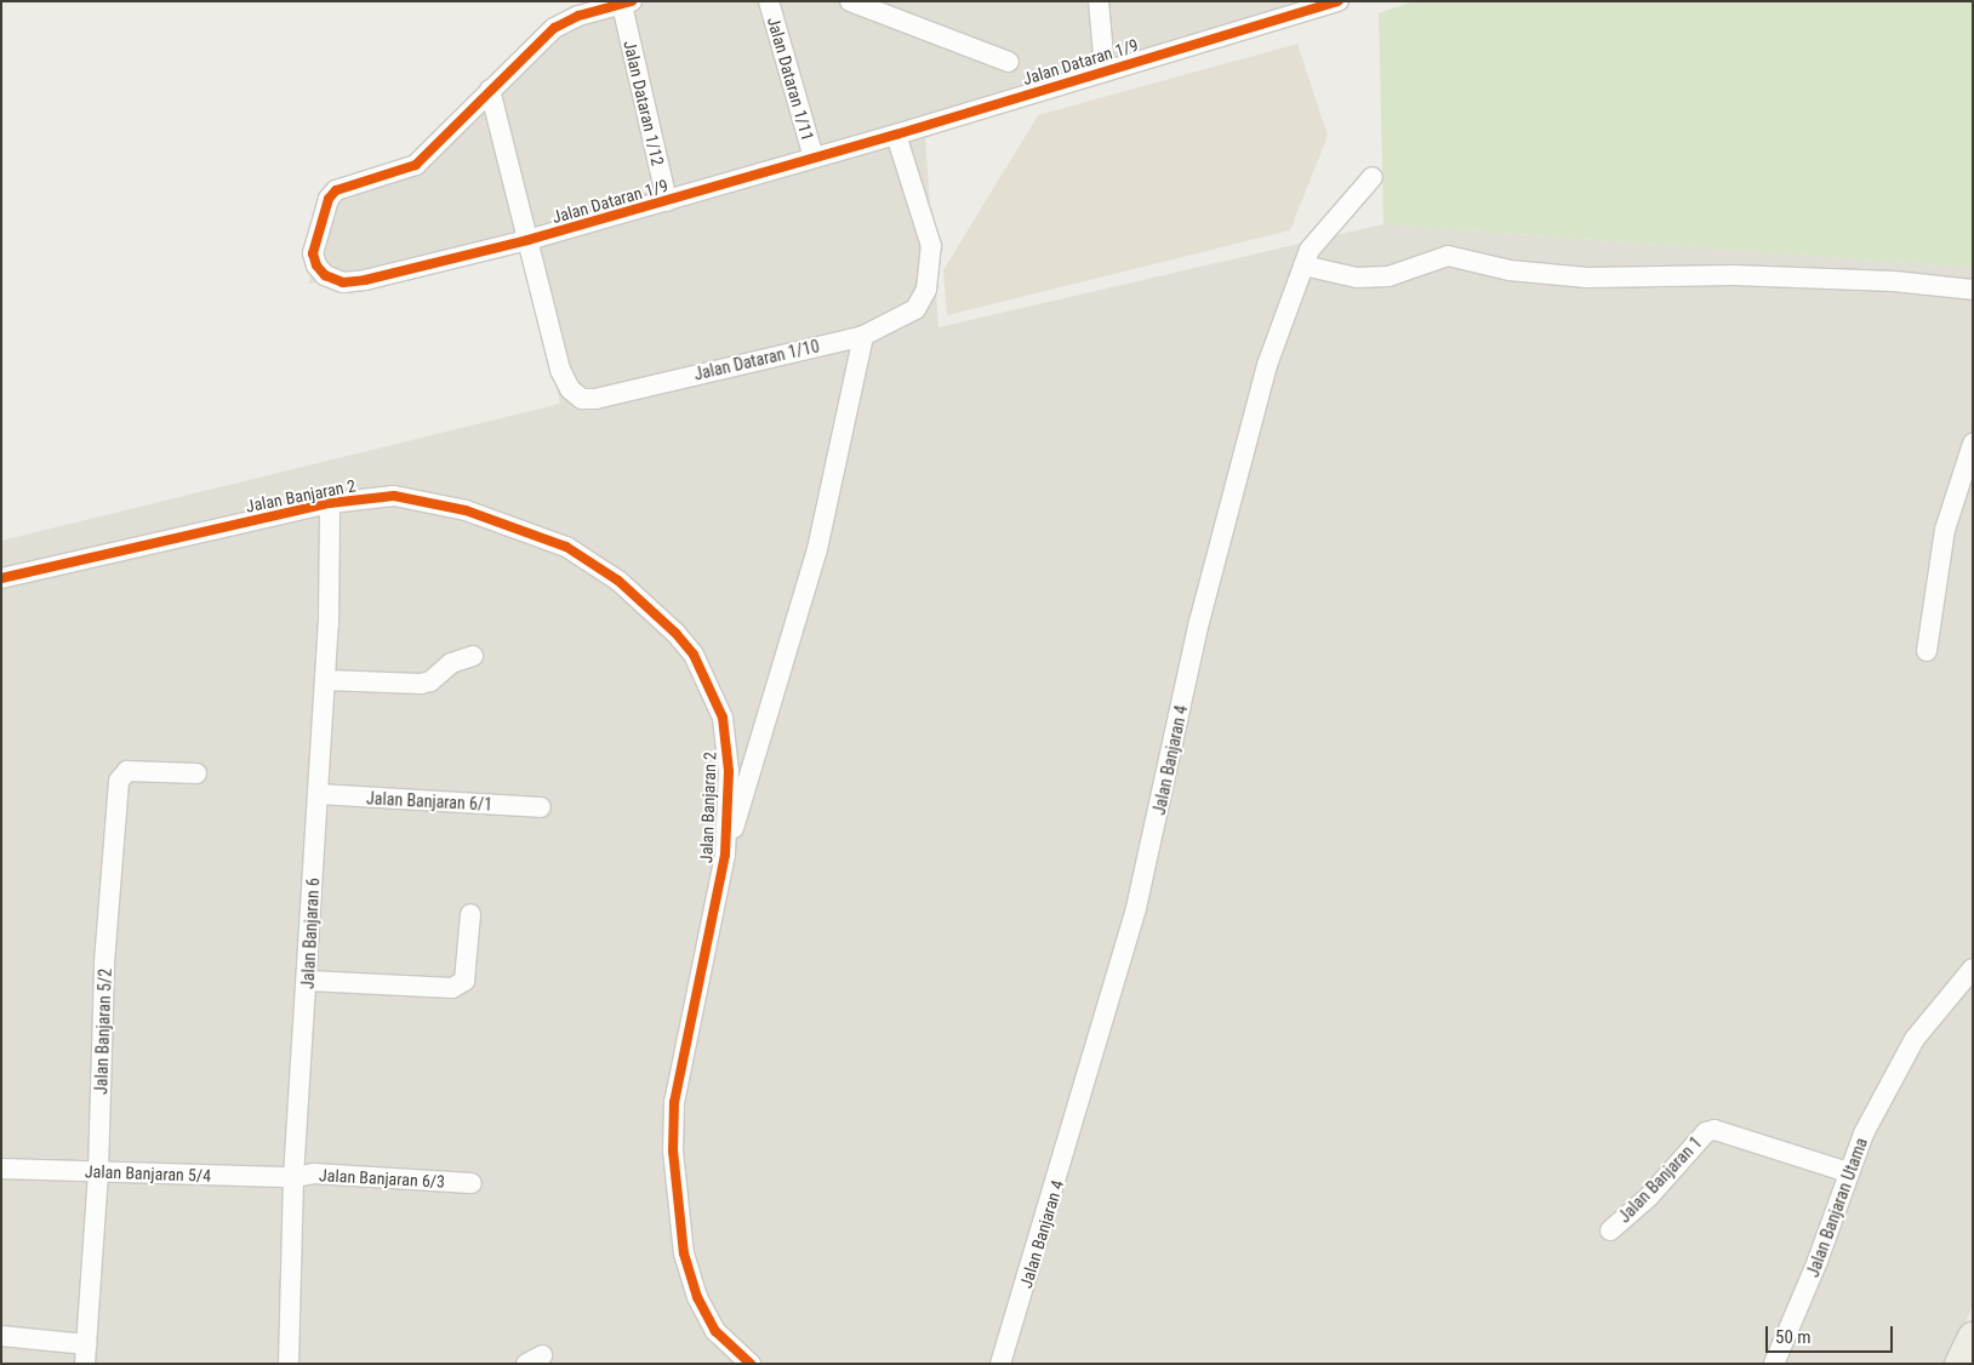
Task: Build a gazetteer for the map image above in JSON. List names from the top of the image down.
{
  "streets": {
    "street": [
      "Jalan Dataran 1/9",
      "Jalan Dataran 1/11",
      "Jalan Dataran 1/12",
      "Jalan Dataran 1/10",
      "Jalan Banjaran 2",
      "Jalan Banjaran 4",
      "Jalan Banjaran 6/1",
      "Jalan Banjaran 6",
      "Jalan Banjaran 5/2",
      "Jalan Banjaran 5/4",
      "Jalan Banjaran 6/3",
      "Jalan Banjaran 1",
      "Jalan Banjaran Utama"
    ]
  },
  "crossings": [
    ["Jalan Dataran 1/9", "Jalan Dataran 1/11"],
    ["Jalan Dataran 1/9", "Jalan Dataran 1/12"],
    ["Jalan Dataran 1/9", "Jalan Dataran 1/10"],
    ["Jalan Banjaran 2", "Jalan Banjaran 6"],
    ["Jalan Banjaran 6/1", "Jalan Banjaran 6"],
    ["Jalan Banjaran 6", "Jalan Banjaran 5/4"],
    ["Jalan Banjaran 6", "Jalan Banjaran 6/3"],
    ["Jalan Banjaran 5/2", "Jalan Banjaran 5/4"],
    ["Jalan Banjaran 5/4", "Jalan Banjaran 6/3"],
    ["Jalan Banjaran 1", "Jalan Banjaran Utama"]
  ],
  "scale_bar": "50 m"
}
